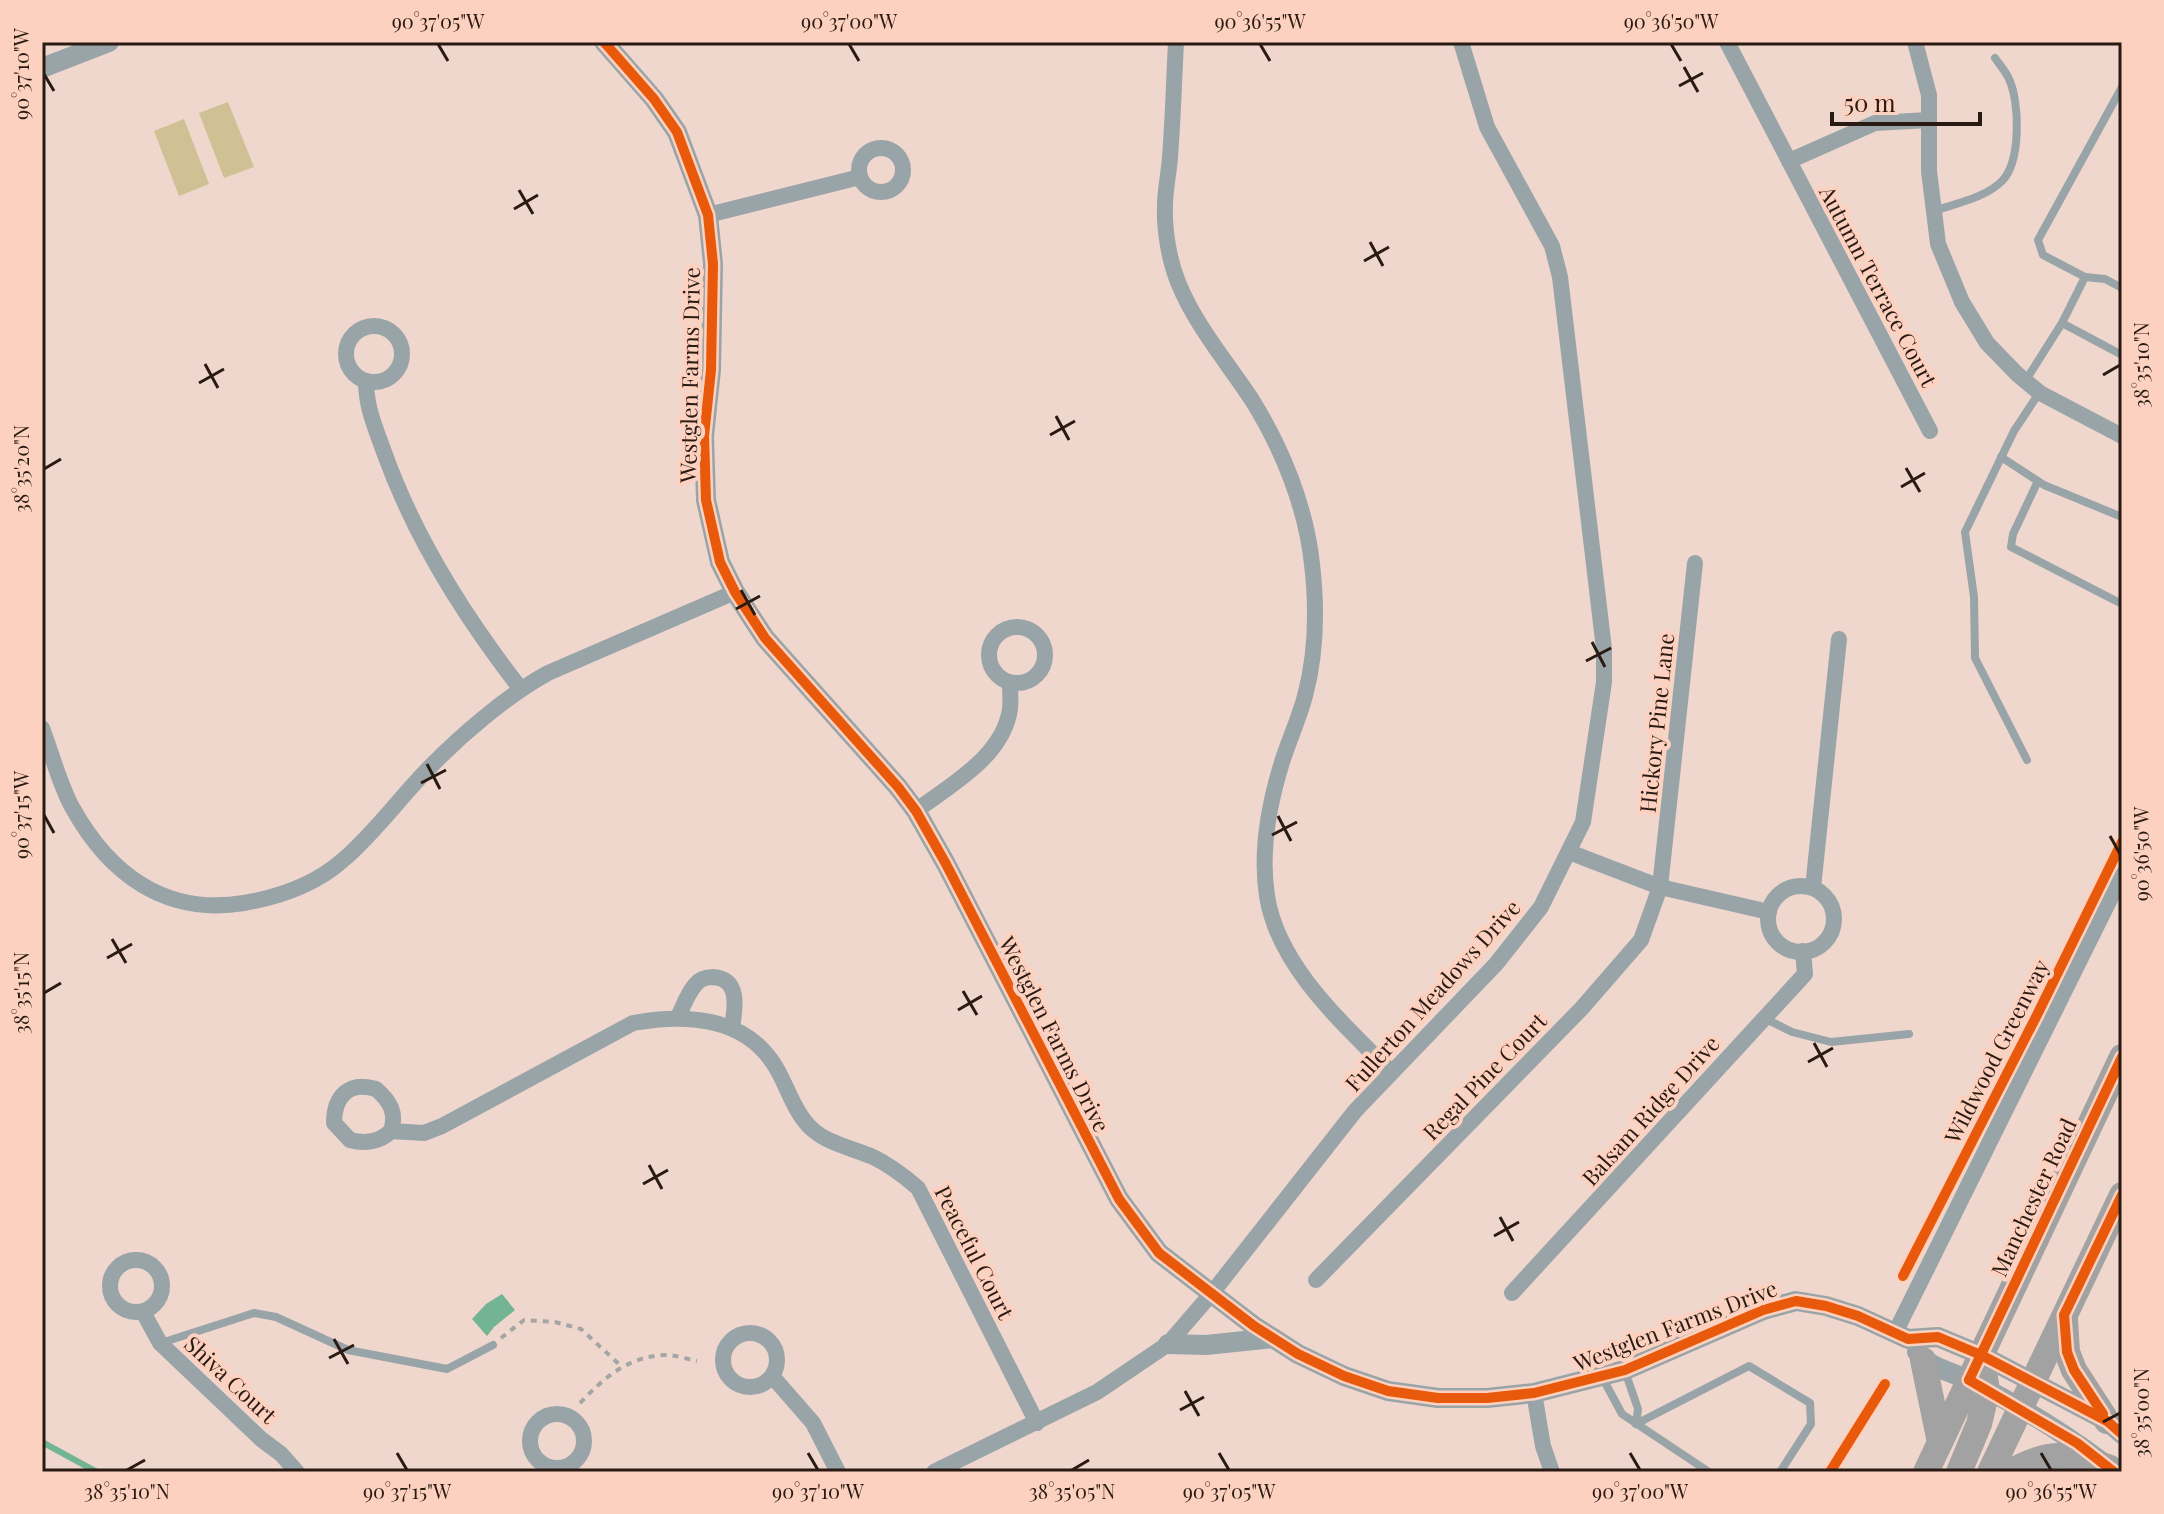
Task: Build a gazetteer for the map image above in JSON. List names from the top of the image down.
{
  "streets": {
    "highway": ["Manchester Road"],
    "street": [
      "Autumn Terrace Court",
      "Westglen Farms Drive",
      "Hickory Pine Lane",
      "Fullerton Meadows Drive",
      "Regal Pine Court",
      "Balsam Ridge Drive",
      "Peaceful Court",
      "Shiva Court"
    ],
    "cycle path": ["Wildwood Greenway"]
  },
  "crossings": [
    ["Westglen Farms Drive", "Fullerton Meadows Drive"],
    ["Westglen Farms Drive", "Manchester Road"],
    ["Hickory Pine Lane", "Regal Pine Court"],
    ["Fullerton Meadows Drive", "Peaceful Court"]
  ],
  "scale_bar": "50 m",
  "coordinates": [
    "90°37'05\"W",
    "90°37'00\"W",
    "90°36'55\"W",
    "90°36'50\"W",
    "90°37'10\"W",
    "38°35'10\"N",
    "38°35'20\"N",
    "90°37'15\"W",
    "38°35'15\"N",
    "38°35'00\"N",
    "38°35'05\"N"
  ]
}
